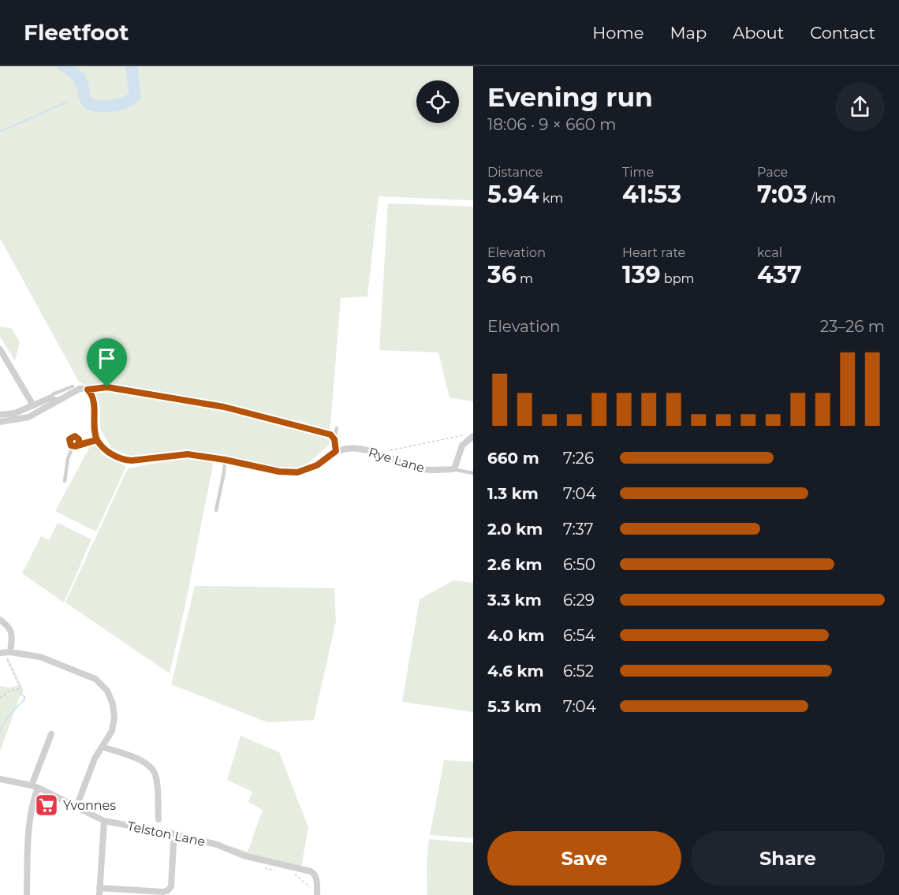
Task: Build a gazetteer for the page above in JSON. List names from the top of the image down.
{
  "streets": {
    "street": ["Rye Lane", "Telston Lane"]
  },
  "places": {
    "supermarket": ["Yvonnes"]
  },
  "page": {
    "header": "Fleetfoot",
    "nav": [
      "Home",
      "Map",
      "About",
      "Contact"
    ],
    "heading": ["Evening run", "18:06 · 9 × 660 m"],
    "stats": [
      ["Distance", "5.94 km"],
      ["Time", "41:53"],
      ["Pace", "7:03 /km"],
      ["Elevation", "36 m"],
      ["Heart rate", "139 bpm"],
      ["kcal", "437"]
    ],
    "chart": ["Elevation", "23–26 m"],
    "list": [
      {
        "name": "660 m",
        "note": "7:26"
      },
      {
        "name": "1.3 km",
        "note": "7:04"
      },
      {
        "name": "2.0 km",
        "note": "7:37"
      },
      {
        "name": "2.6 km",
        "note": "6:50"
      },
      {
        "name": "3.3 km",
        "note": "6:29"
      },
      {
        "name": "4.0 km",
        "note": "6:54"
      },
      {
        "name": "4.6 km",
        "note": "6:52"
      },
      {
        "name": "5.3 km",
        "note": "7:04"
      }
    ],
    "buttons": ["Save", "Share"]
  }
}
